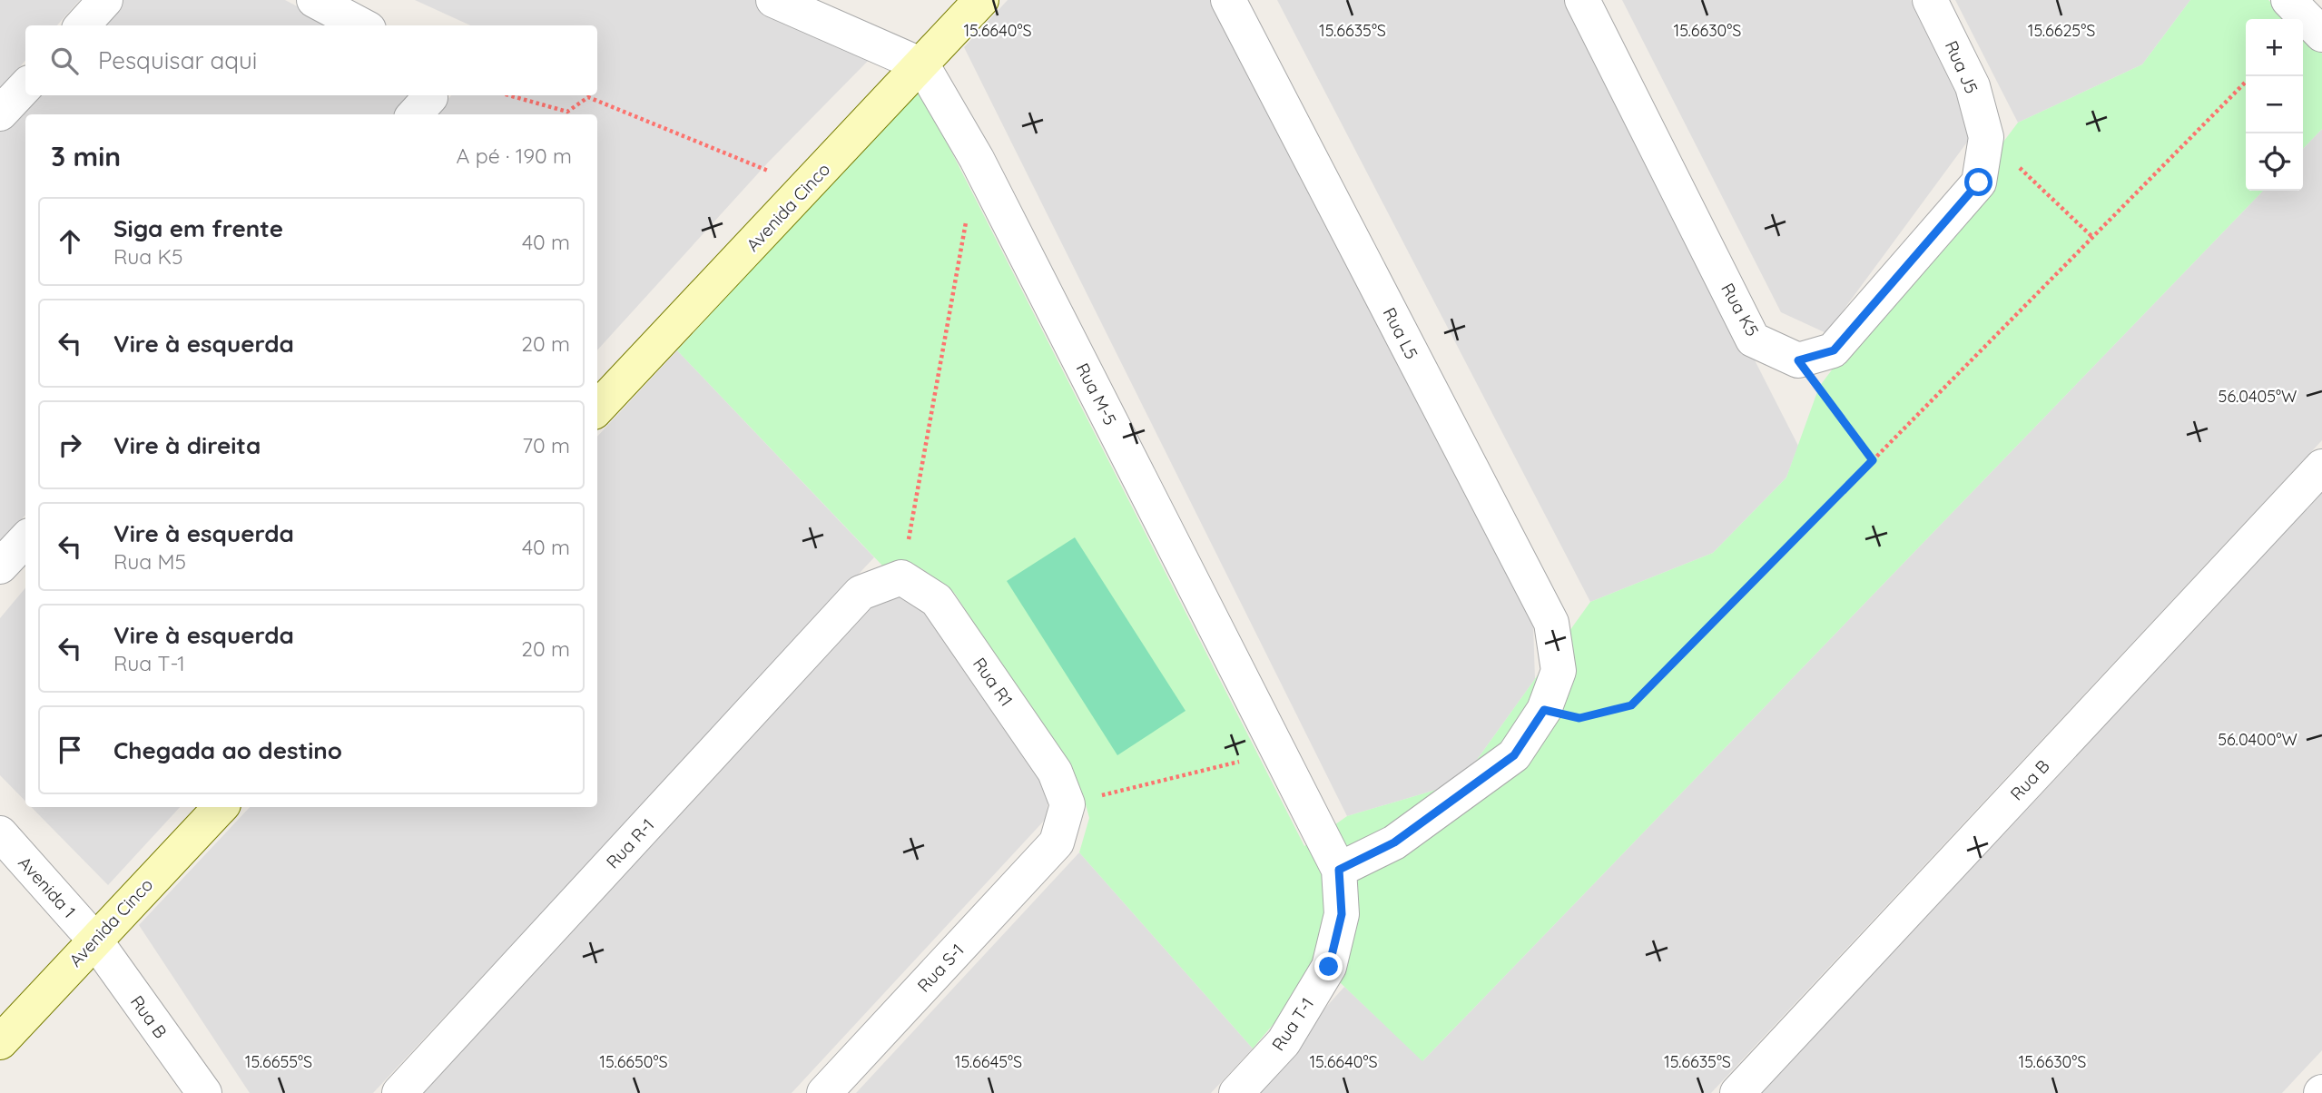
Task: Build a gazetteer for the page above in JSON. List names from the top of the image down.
{
  "streets": {
    "street": [
      "Rua J5",
      "Avenida Cinco",
      "Rua K5",
      "Rua L5",
      "Rua M-5",
      "Rua R1",
      "Rua B",
      "Rua R-1",
      "Avenida 1",
      "Rua S-1",
      "Rua T-1"
    ]
  },
  "crossings": [
    ["Avenida Cinco", "Rua M-5"],
    ["Avenida Cinco", "Rua B"],
    ["Avenida Cinco", "Avenida 1"],
    ["Rua M-5", "Rua T-1"],
    ["Rua R1", "Rua R-1"],
    ["Rua R1", "Rua S-1"],
    ["Rua B", "Avenida 1"]
  ],
  "page": {
    "map_buttons": ["+", "−"],
    "search": "Pesquisar aqui",
    "heading": ["3 min", "A pé · 190 m"],
    "list": [
      ["Siga em frente", "Rua K5", "40 m"],
      ["Vire à esquerda", "20 m"],
      ["Vire à direita", "70 m"],
      ["Vire à esquerda", "Rua M5", "40 m"],
      ["Vire à esquerda", "Rua T-1", "20 m"],
      "Chegada ao destino"
    ]
  },
  "coordinates": [
    "15.6640°S",
    "15.6635°S",
    "15.6630°S",
    "15.6625°S",
    "56.0405°W",
    "56.0400°W",
    "15.6655°S",
    "15.6650°S",
    "15.6645°S"
  ]
}
